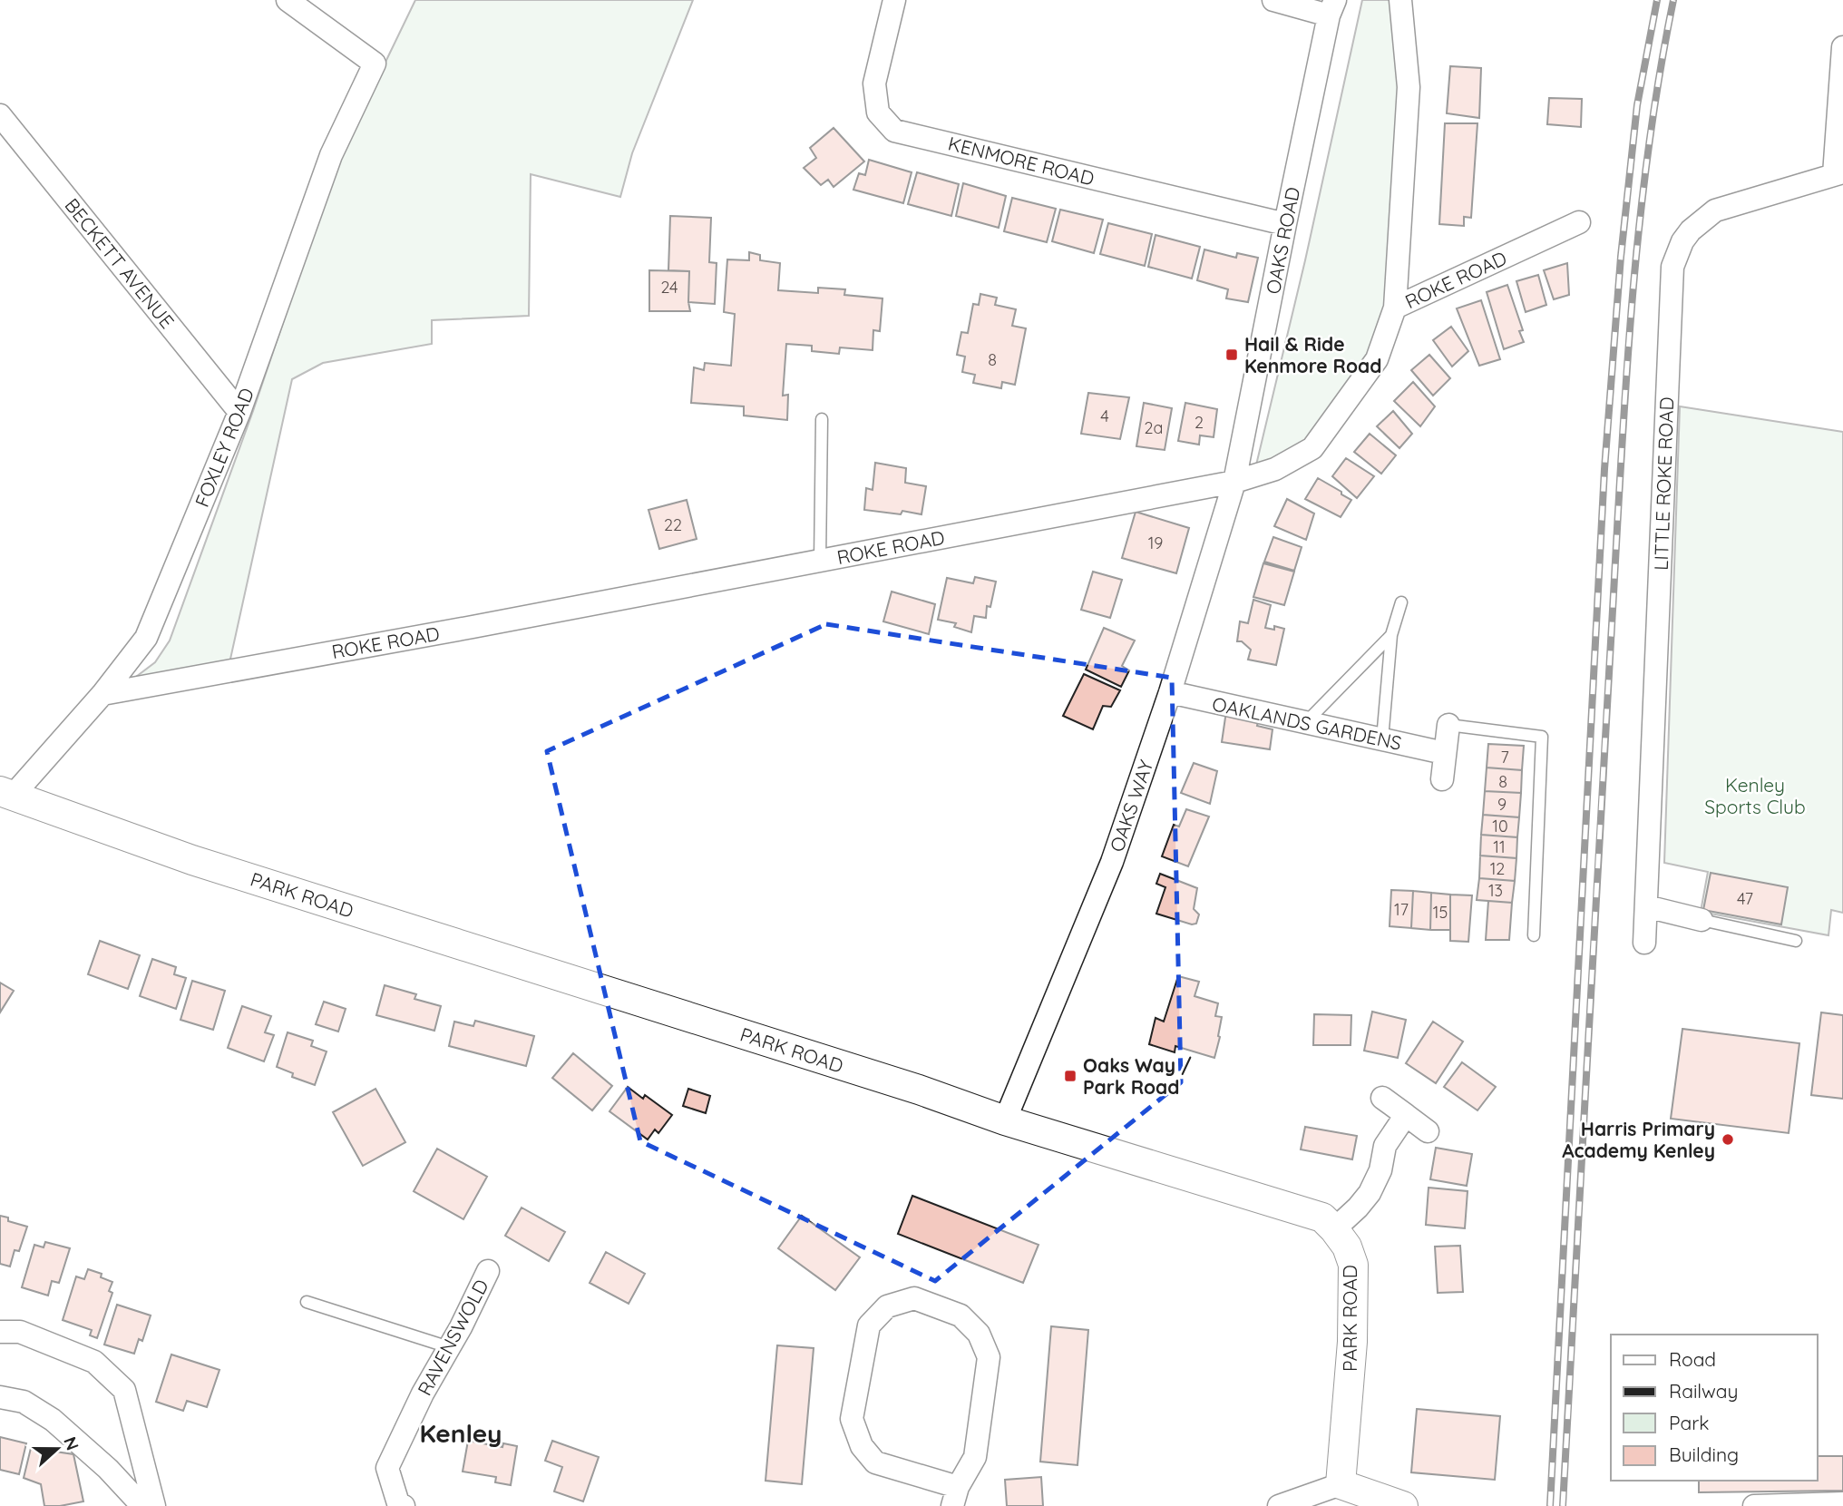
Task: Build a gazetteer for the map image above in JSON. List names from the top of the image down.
{
  "streets": {
    "street": [
      "KENMORE ROAD",
      "OAKS ROAD",
      "BECKETT AVENUE",
      "ROKE ROAD",
      "FOXLEY ROAD",
      "LITTLE ROKE ROAD",
      "OAKLANDS GARDENS",
      "OAKS WAY",
      "PARK ROAD",
      "RAVENSWOLD"
    ]
  },
  "crossings": [
    ["KENMORE ROAD", "OAKS ROAD"],
    ["OAKS ROAD", "ROKE ROAD"],
    ["OAKS ROAD", "OAKS WAY"],
    ["BECKETT AVENUE", "FOXLEY ROAD"],
    ["ROKE ROAD", "FOXLEY ROAD"],
    ["ROKE ROAD", "OAKS WAY"],
    ["FOXLEY ROAD", "PARK ROAD"],
    ["OAKLANDS GARDENS", "OAKS WAY"],
    ["OAKS WAY", "PARK ROAD"]
  ],
  "districts": ["Kenley"],
  "parks": ["Kenley Sports Club"],
  "places": {
    "transit": ["Hail & Ride Kenmore Road", "Oaks Way / Park Road"],
    "other": ["Harris Primary Academy Kenley"]
  },
  "house_numbers": [
    "24",
    "8",
    "4",
    "2",
    "2a",
    "22",
    "19",
    "7",
    "8",
    "9",
    "10",
    "11",
    "12",
    "13",
    "47",
    "17",
    "15"
  ],
  "legend": [
    "Road",
    "Railway",
    "Park",
    "Building"
  ],
  "north": "right"
}
